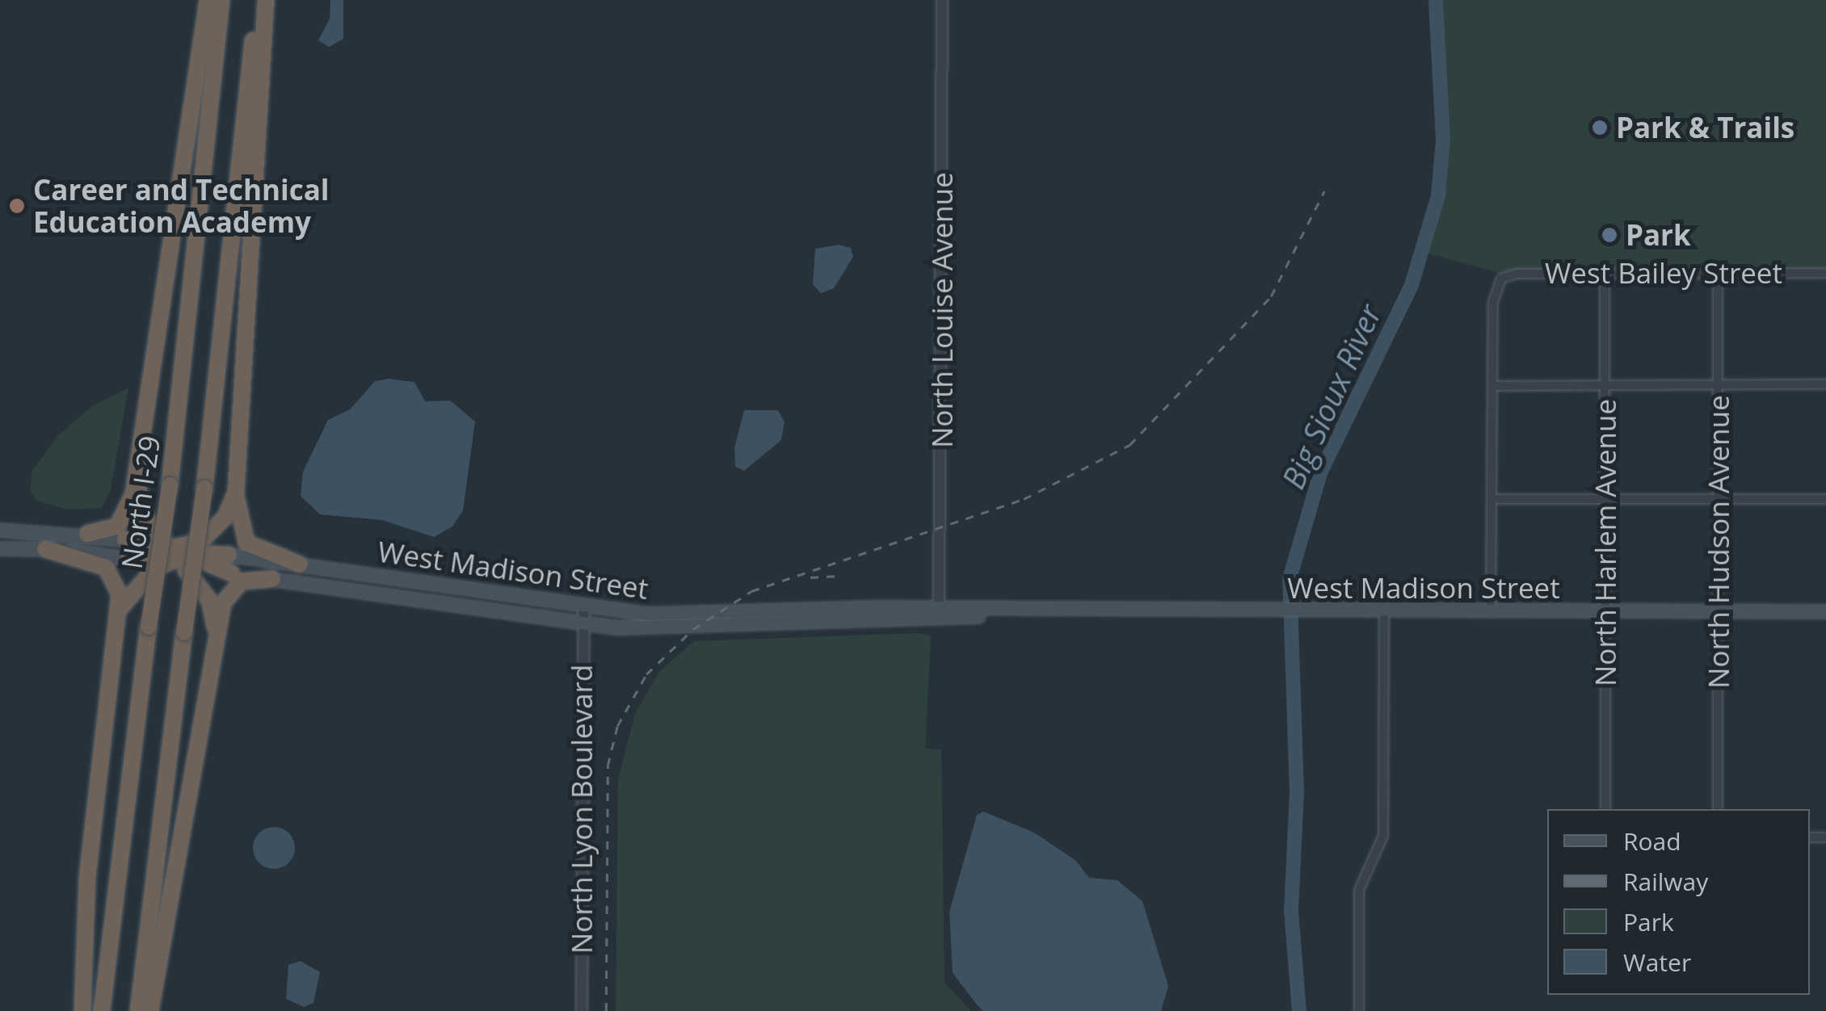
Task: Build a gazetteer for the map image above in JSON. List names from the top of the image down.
{
  "streets": {
    "highway": ["North I-29"],
    "main road": ["West Madison Street"],
    "street": [
      "West Bailey Street",
      "North Louise Avenue",
      "North Hudson Avenue",
      "North Harlem Avenue",
      "North Lyon Boulevard"
    ]
  },
  "crossings": [
    ["West Bailey Street", "North Hudson Avenue"],
    ["West Bailey Street", "North Harlem Avenue"],
    ["North Louise Avenue", "West Madison Street"],
    ["North Hudson Avenue", "West Madison Street"],
    ["North Harlem Avenue", "West Madison Street"],
    ["West Madison Street", "North Lyon Boulevard"]
  ],
  "water": ["Big Sioux River"],
  "places": ["Park & Trails", "Career and Technical Education Academy", "Park"],
  "legend": [
    "Road",
    "Railway",
    "Park",
    "Water"
  ]
}
